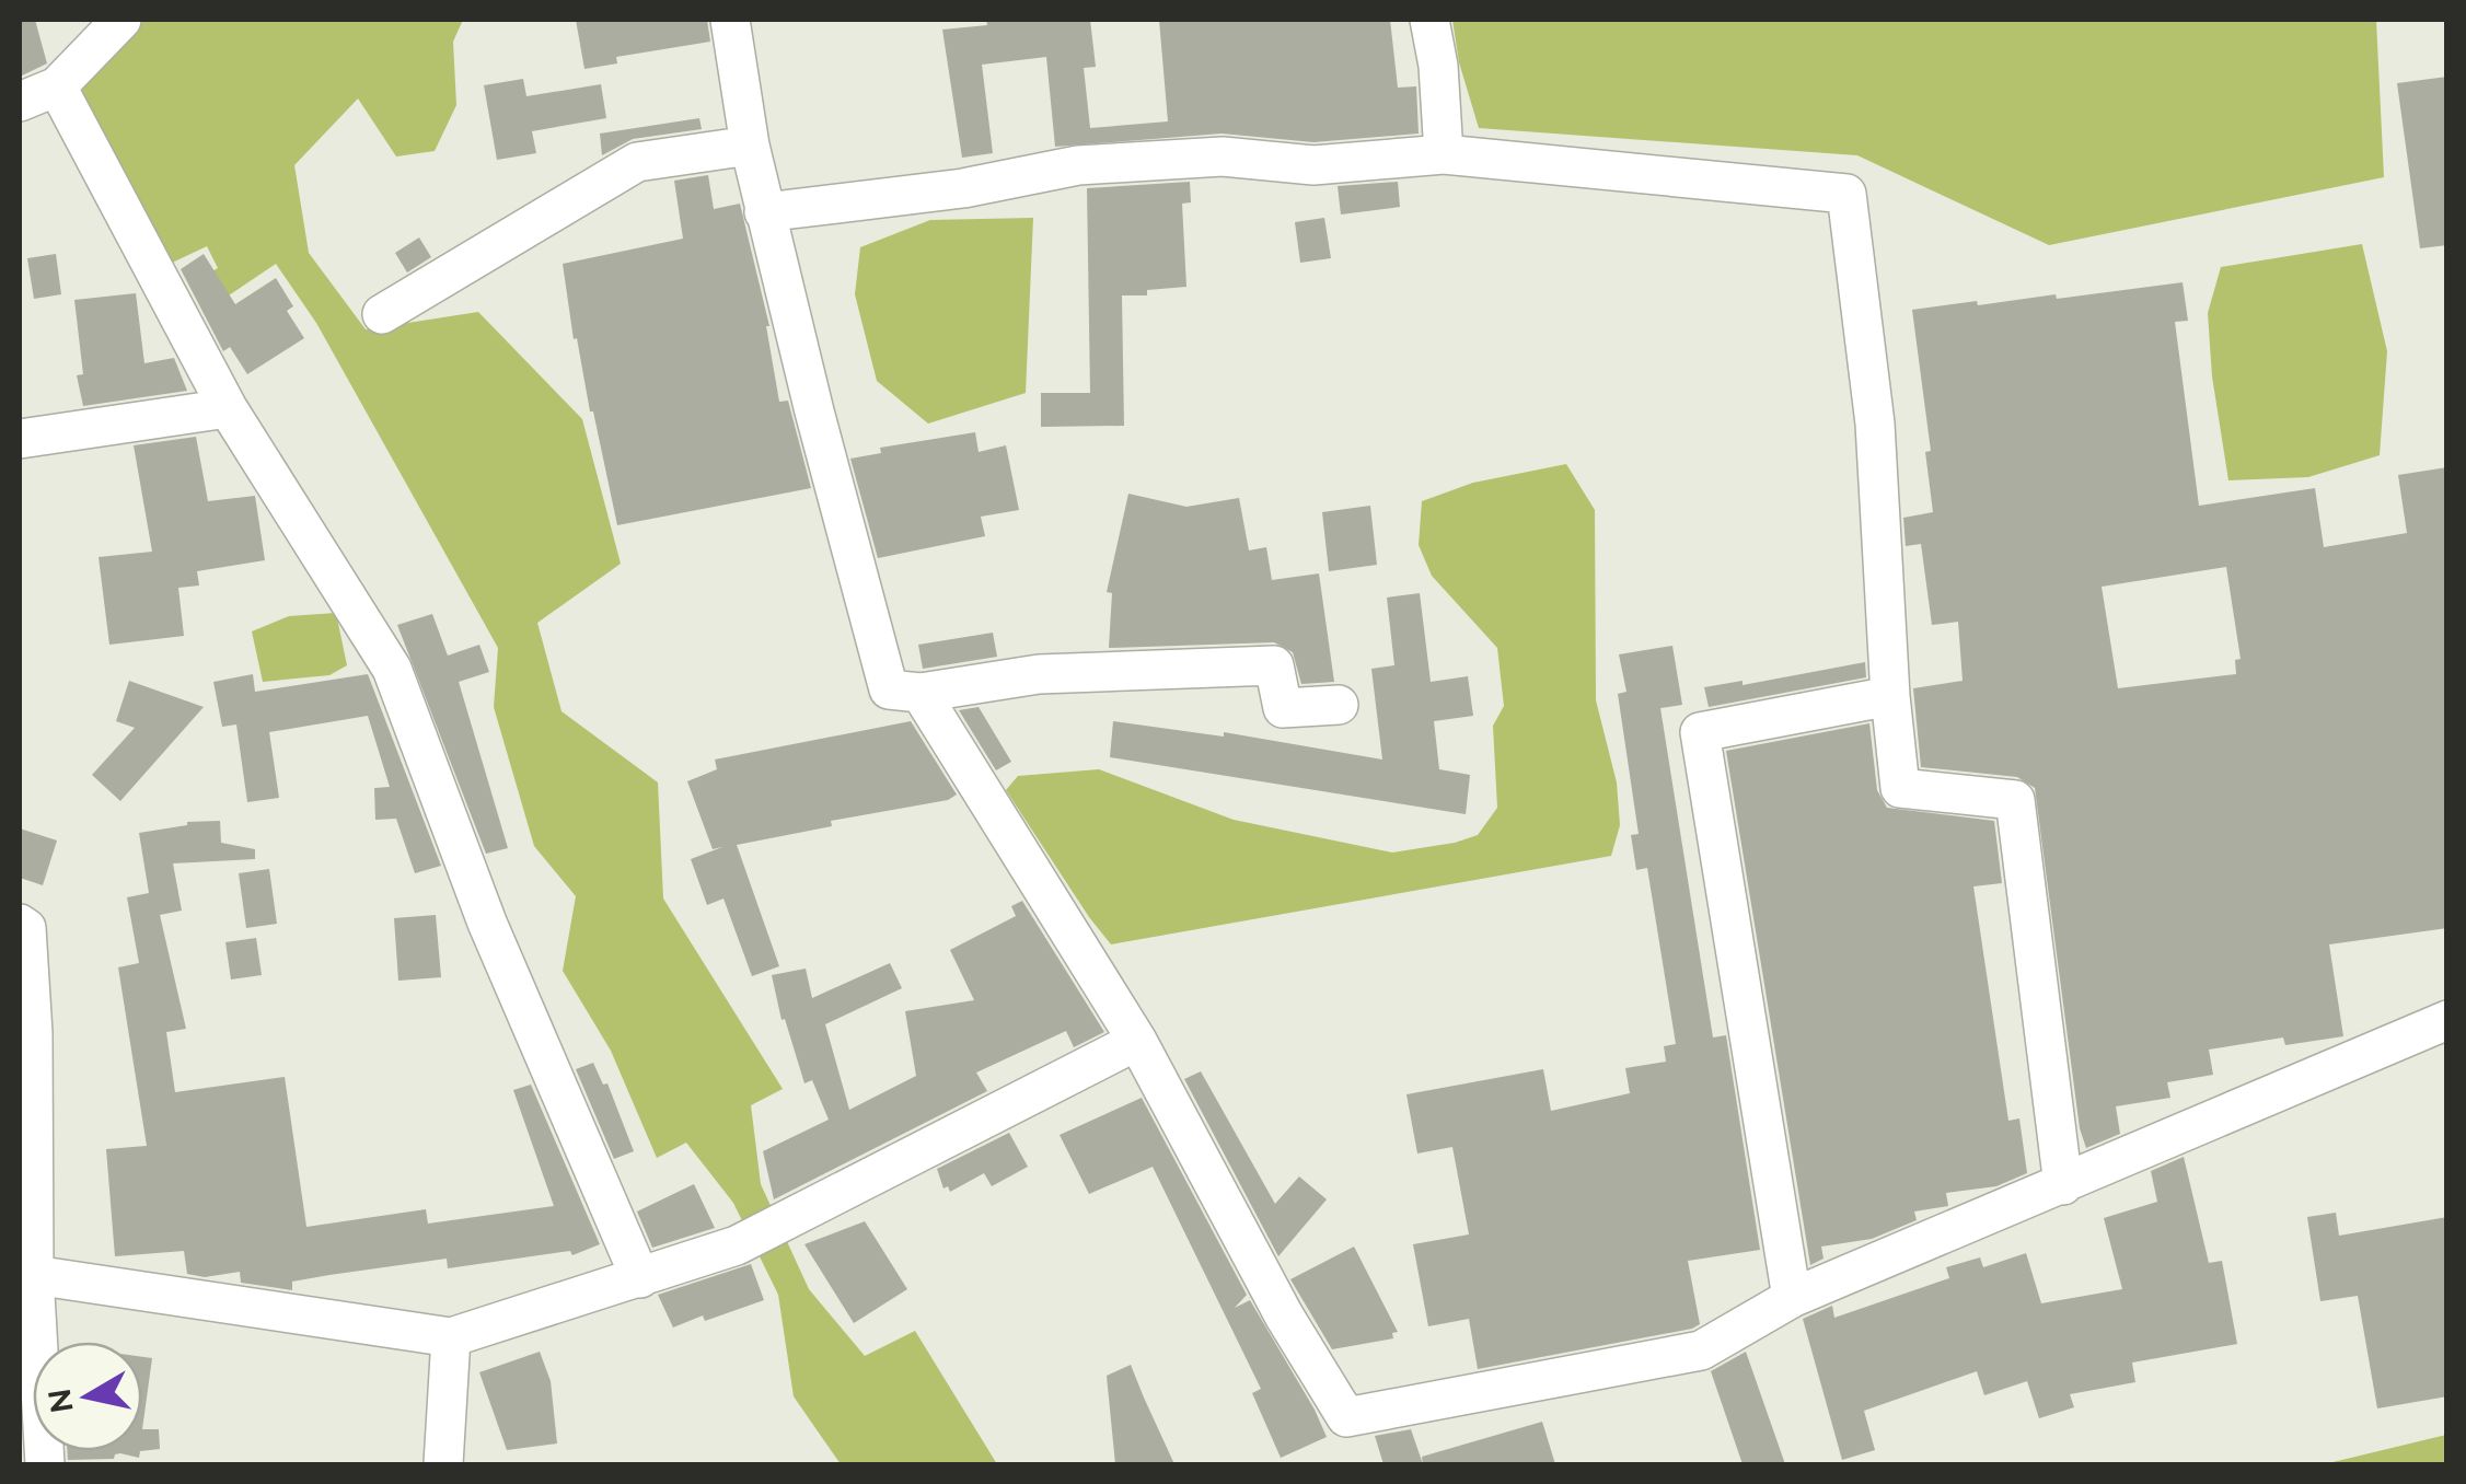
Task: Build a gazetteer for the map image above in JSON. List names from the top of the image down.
{
  "north": "left"
}
